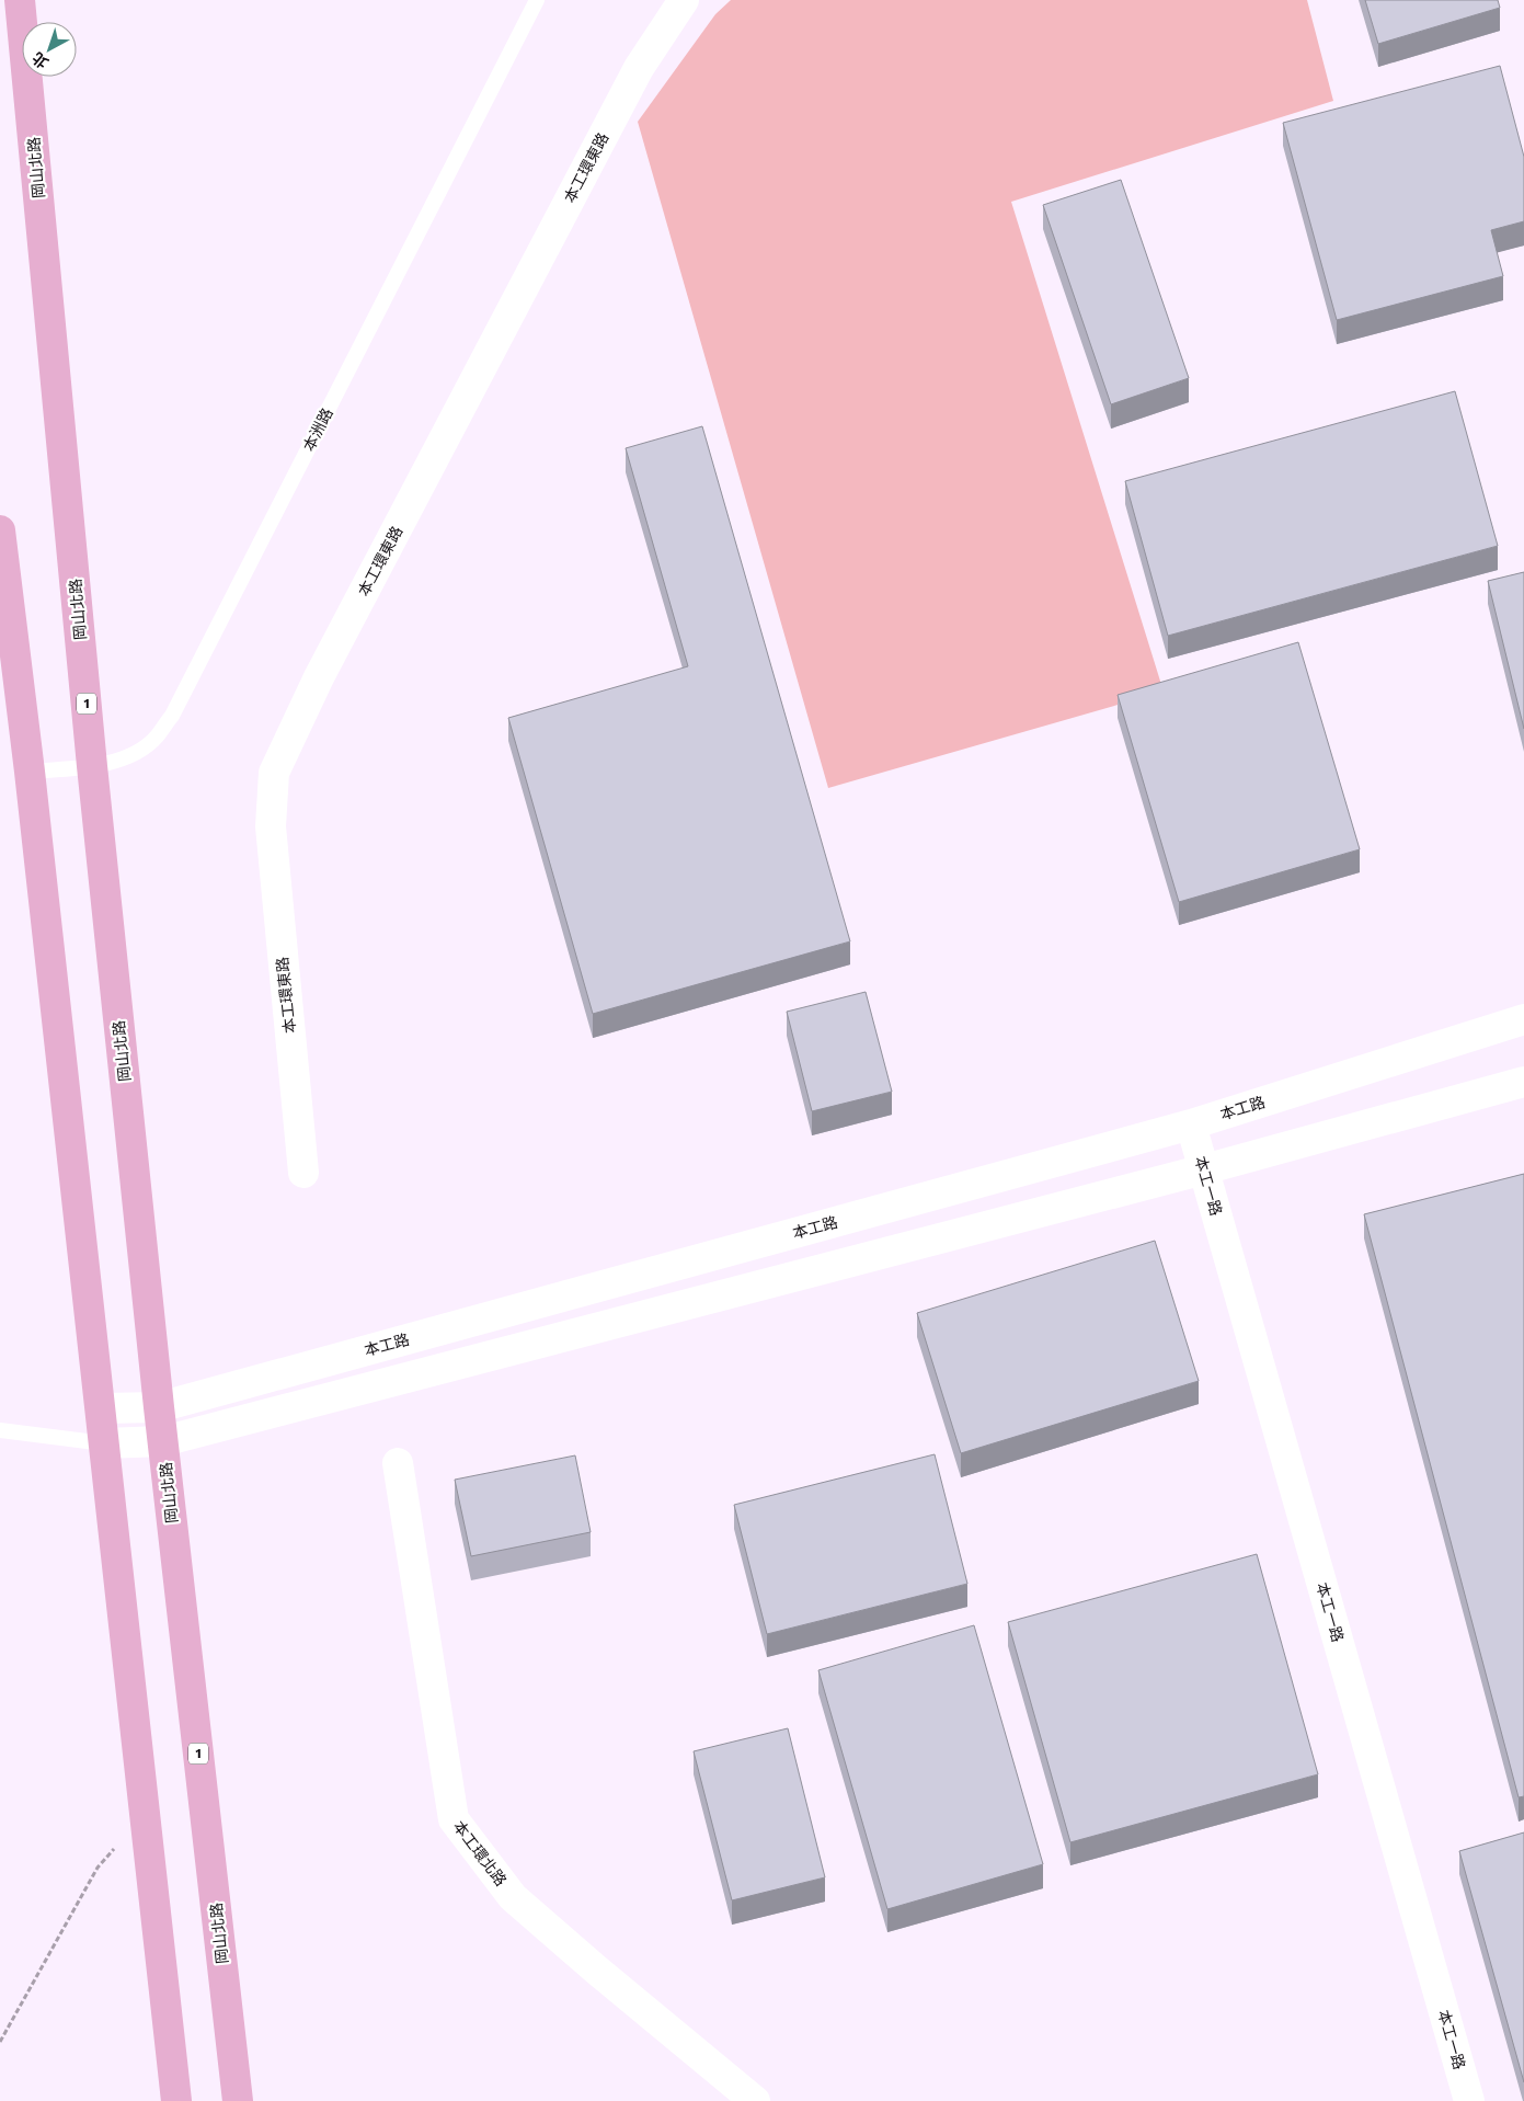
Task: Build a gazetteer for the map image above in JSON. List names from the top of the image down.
{
  "streets": {
    "main road": ["岡山北路", "1"],
    "street": [
      "本工環東路",
      "本工路",
      "本工一路",
      "本工環北路"
    ],
    "lane": ["本洲路"]
  },
  "crossings": [
    ["岡山北路", "本洲路"],
    ["岡山北路", "本工路"],
    ["本工路", "本工一路"]
  ],
  "north": "bottom left"
}
